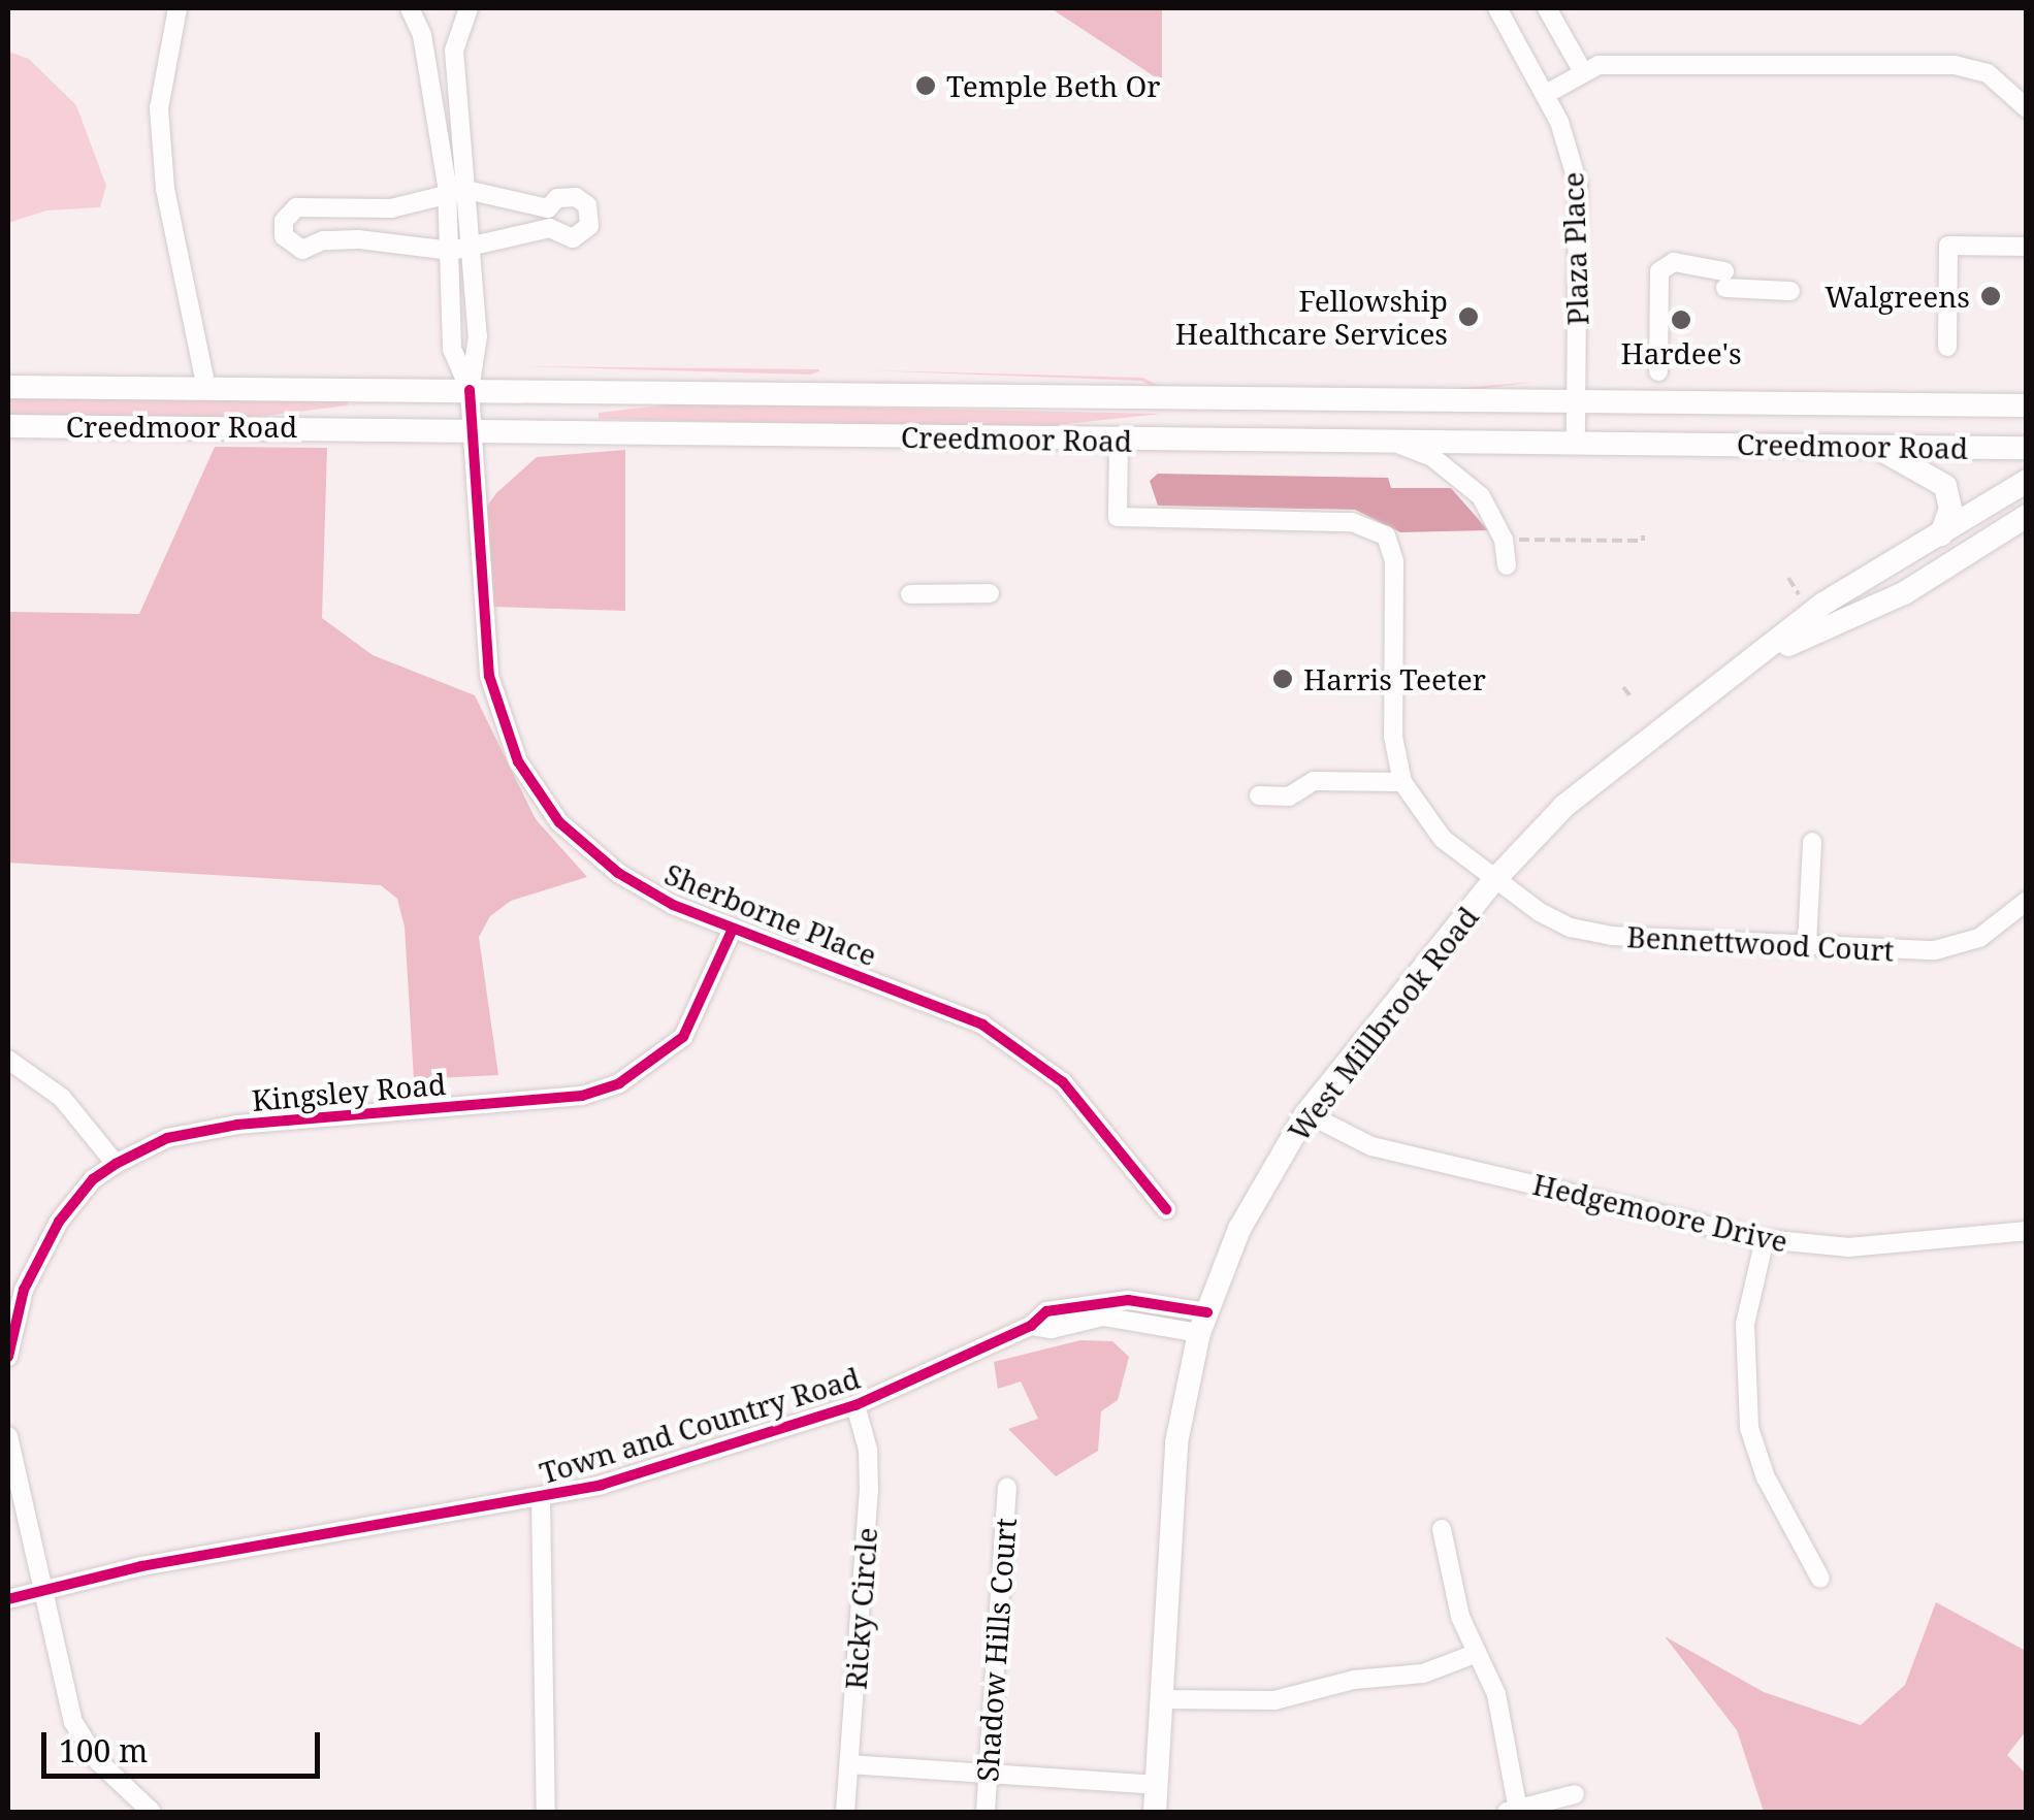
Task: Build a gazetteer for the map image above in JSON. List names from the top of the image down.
{
  "streets": {
    "main road": ["Creedmoor Road", "West Millbrook Road"],
    "street": [
      "Plaza Place",
      "Sherborne Place",
      "Bennettwood Court",
      "Kingsley Road",
      "Hedgemoore Drive",
      "Town and Country Road",
      "Ricky Circle",
      "Shadow Hills Court"
    ]
  },
  "crossings": [
    ["Plaza Place", "Creedmoor Road"],
    ["Creedmoor Road", "Sherborne Place"],
    ["Sherborne Place", "Kingsley Road"],
    ["Bennettwood Court", "West Millbrook Road"],
    ["West Millbrook Road", "Hedgemoore Drive"],
    ["West Millbrook Road", "Town and Country Road"],
    ["Town and Country Road", "Ricky Circle"]
  ],
  "places": [
    "Temple Beth Or",
    "Walgreens",
    "Fellowship Healthcare Services",
    "Hardee's",
    "Harris Teeter"
  ],
  "scale_bar": "100 m"
}
